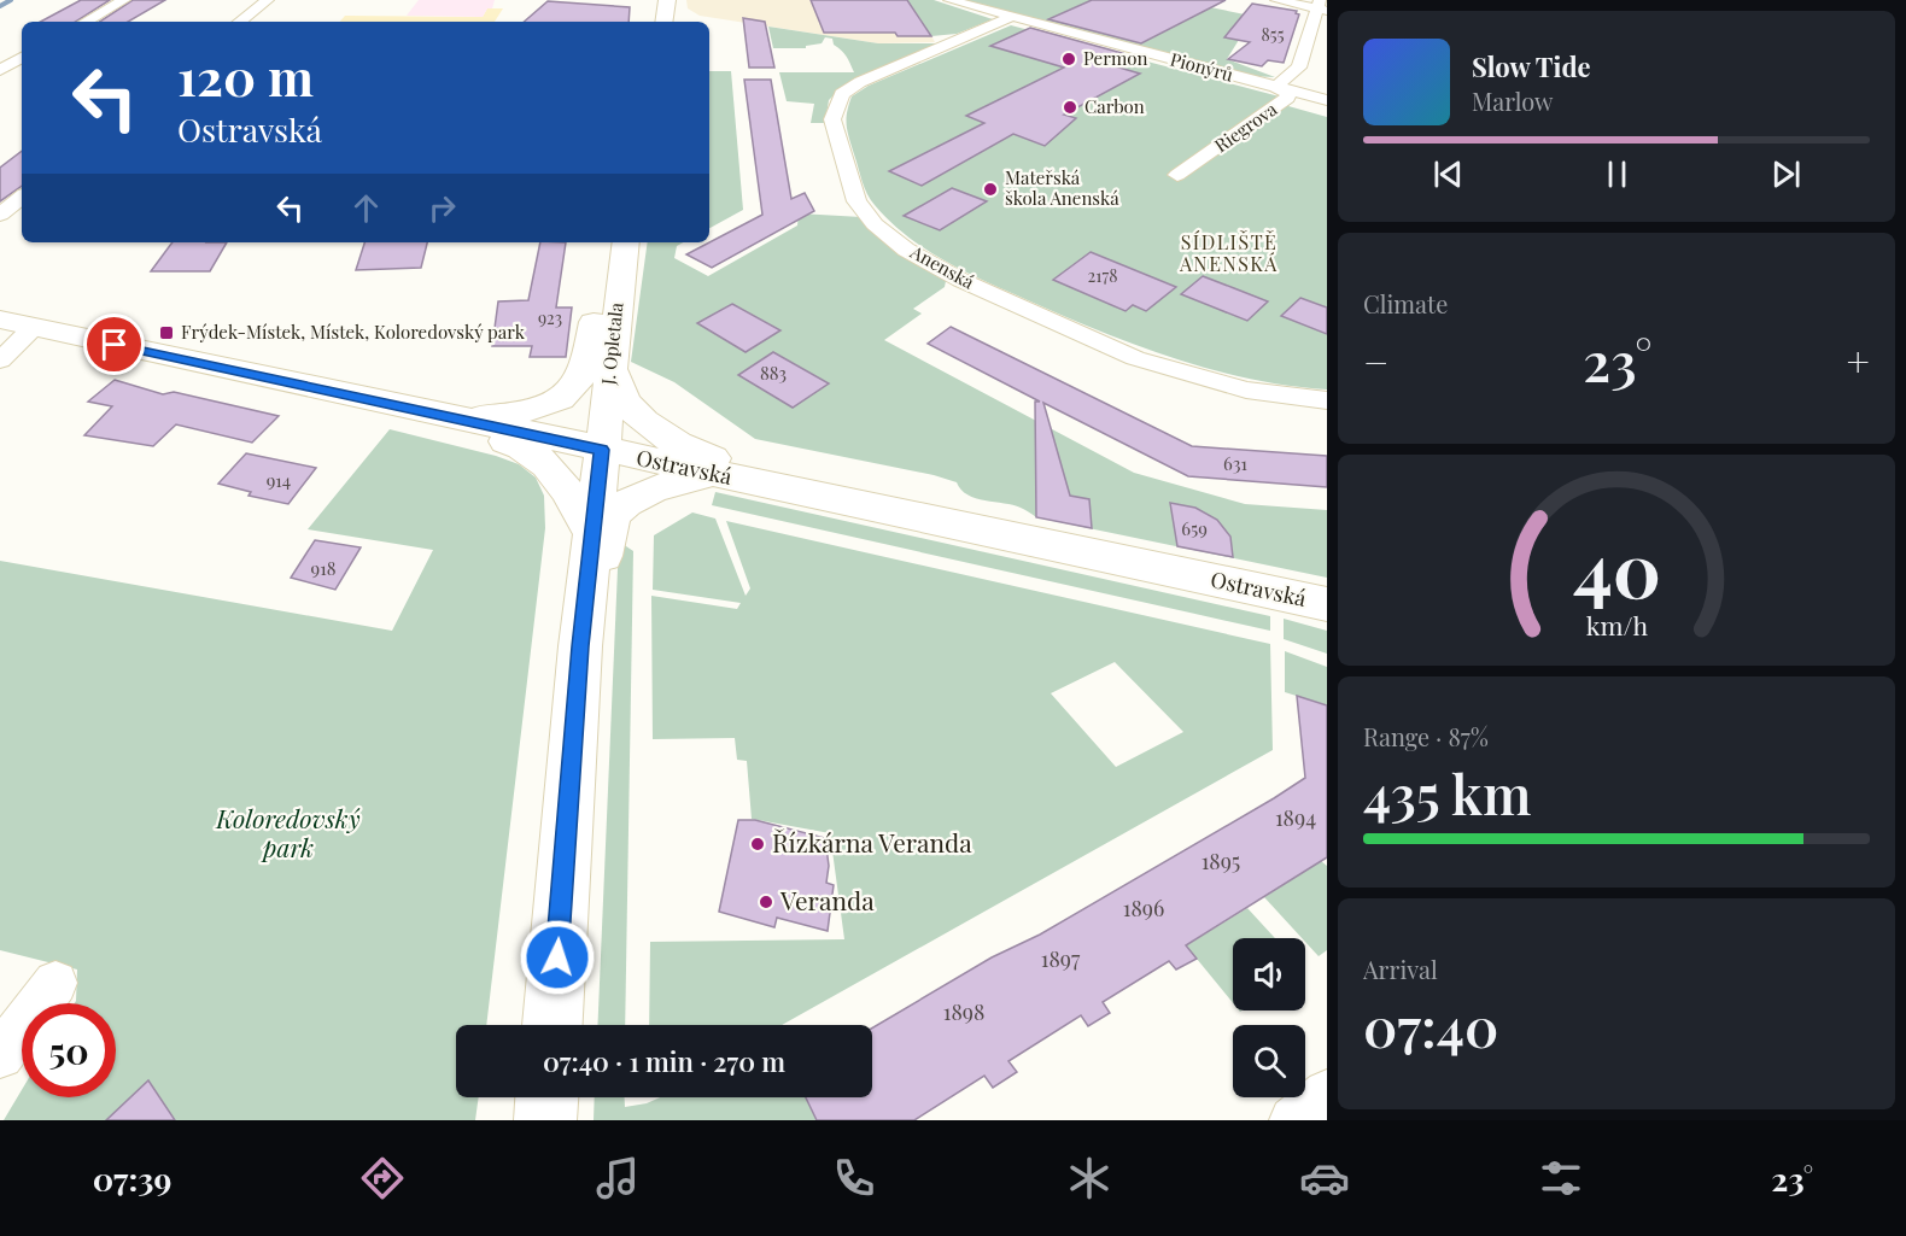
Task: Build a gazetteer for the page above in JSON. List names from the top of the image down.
{
  "streets": {
    "street": [
      "Pionýrů",
      "Riegrova",
      "Anenská",
      "J. Opletala",
      "Ostravská"
    ]
  },
  "crossings": [
    ["Pionýrů", "Riegrova"],
    ["Pionýrů", "Anenská"],
    ["J. Opletala", "Ostravská"]
  ],
  "districts": ["SÍDLIŠTĚ ANENSKÁ"],
  "parks": ["Koloredovský park"],
  "places": {
    "other": [
      "Permon",
      "Carbon",
      "Mateřská škola Anenská",
      "Řízkárna Veranda",
      "Veranda"
    ],
    "transit": ["Frýdek-Místek, Místek, Koloredovský park"]
  },
  "house_numbers": [
    "855",
    "2178",
    "923",
    "883",
    "631",
    "914",
    "659",
    "918",
    "1894",
    "1895",
    "1896",
    "1897",
    "1898"
  ],
  "page": {
    "turn": ["120 m", "Ostravská"],
    "song": ["Slow Tide", "Marlow"],
    "tile": [
      "Climate",
      ["Range · 87%", "435 km"],
      ["Arrival", "07:40"]
    ],
    "heat": ["−", "23°", "+"],
    "limit": "50",
    "trip": "07:40 · 1 min · 270 m",
    "tabs": ["07:39", "23°"],
    "gauge": ["40", "km/h"]
  }
}
